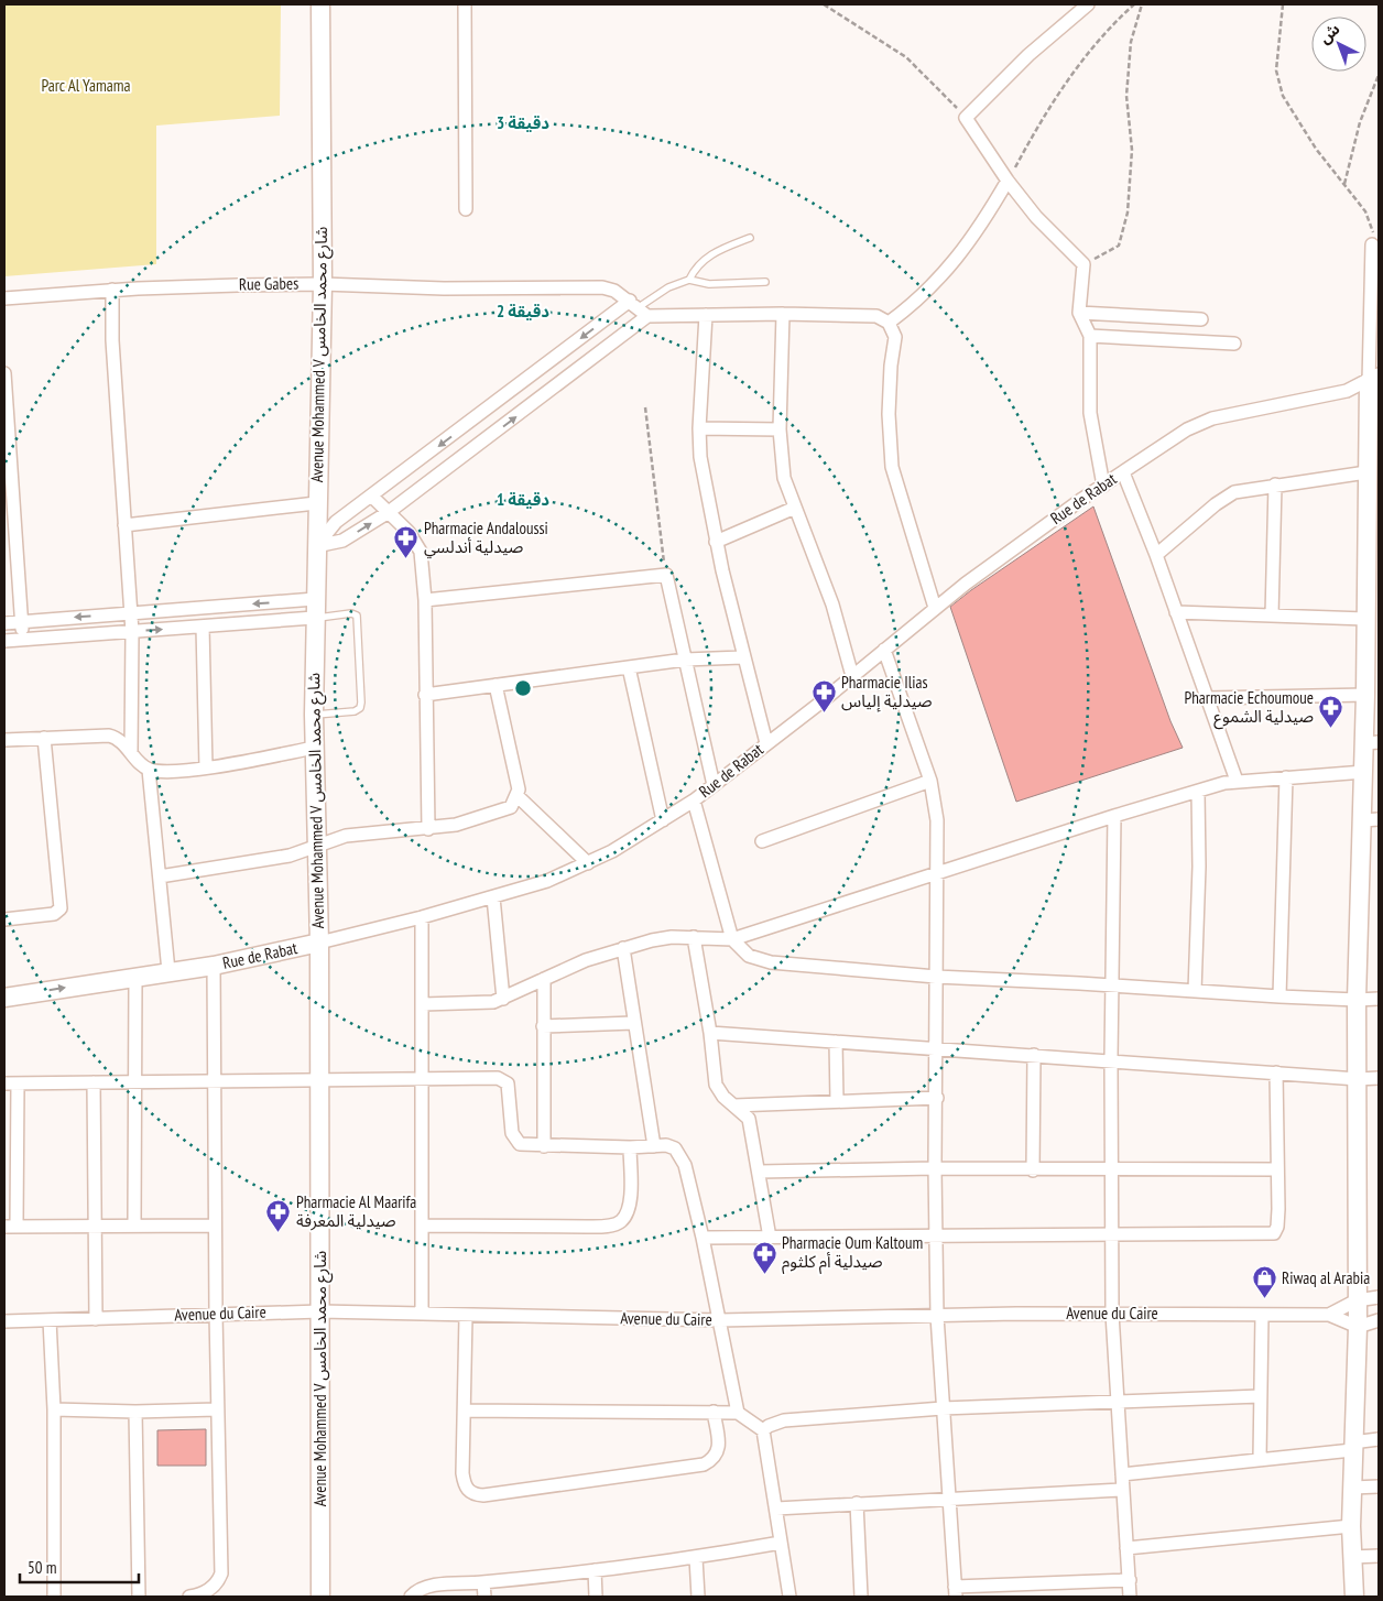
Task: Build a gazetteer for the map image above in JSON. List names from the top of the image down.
{
  "streets": {
    "main road": ["Avenue Mohammed V شارع محمد الخامس", "Rue de Rabat"],
    "street": ["Rue Gabes", "Avenue du Caire"]
  },
  "crossings": [
    ["Rue Gabes", "Avenue Mohammed V شارع محمد الخامس"],
    ["Avenue Mohammed V شارع محمد الخامس", "Rue de Rabat"],
    ["Avenue Mohammed V شارع محمد الخامس", "Avenue du Caire"]
  ],
  "parks": ["Parc Al Yamama"],
  "places": {
    "pharmacy": [
      "Pharmacie Andaloussi صيدلية أندلسي",
      "Pharmacie Ilias صيدلية إلياس",
      "Pharmacie Echoumoue صيدلية الشموع",
      "Pharmacie Al Maarifa صيدلية المعرفة",
      "Pharmacie Oum Kaltoum صيدلية أم كلثوم"
    ],
    "shop": ["Riwaq al Arabia"]
  },
  "scale_bar": "50 m",
  "north": "top left",
  "rings": ["3 دقيقة", "2 دقيقة", "1 دقيقة"]
}
